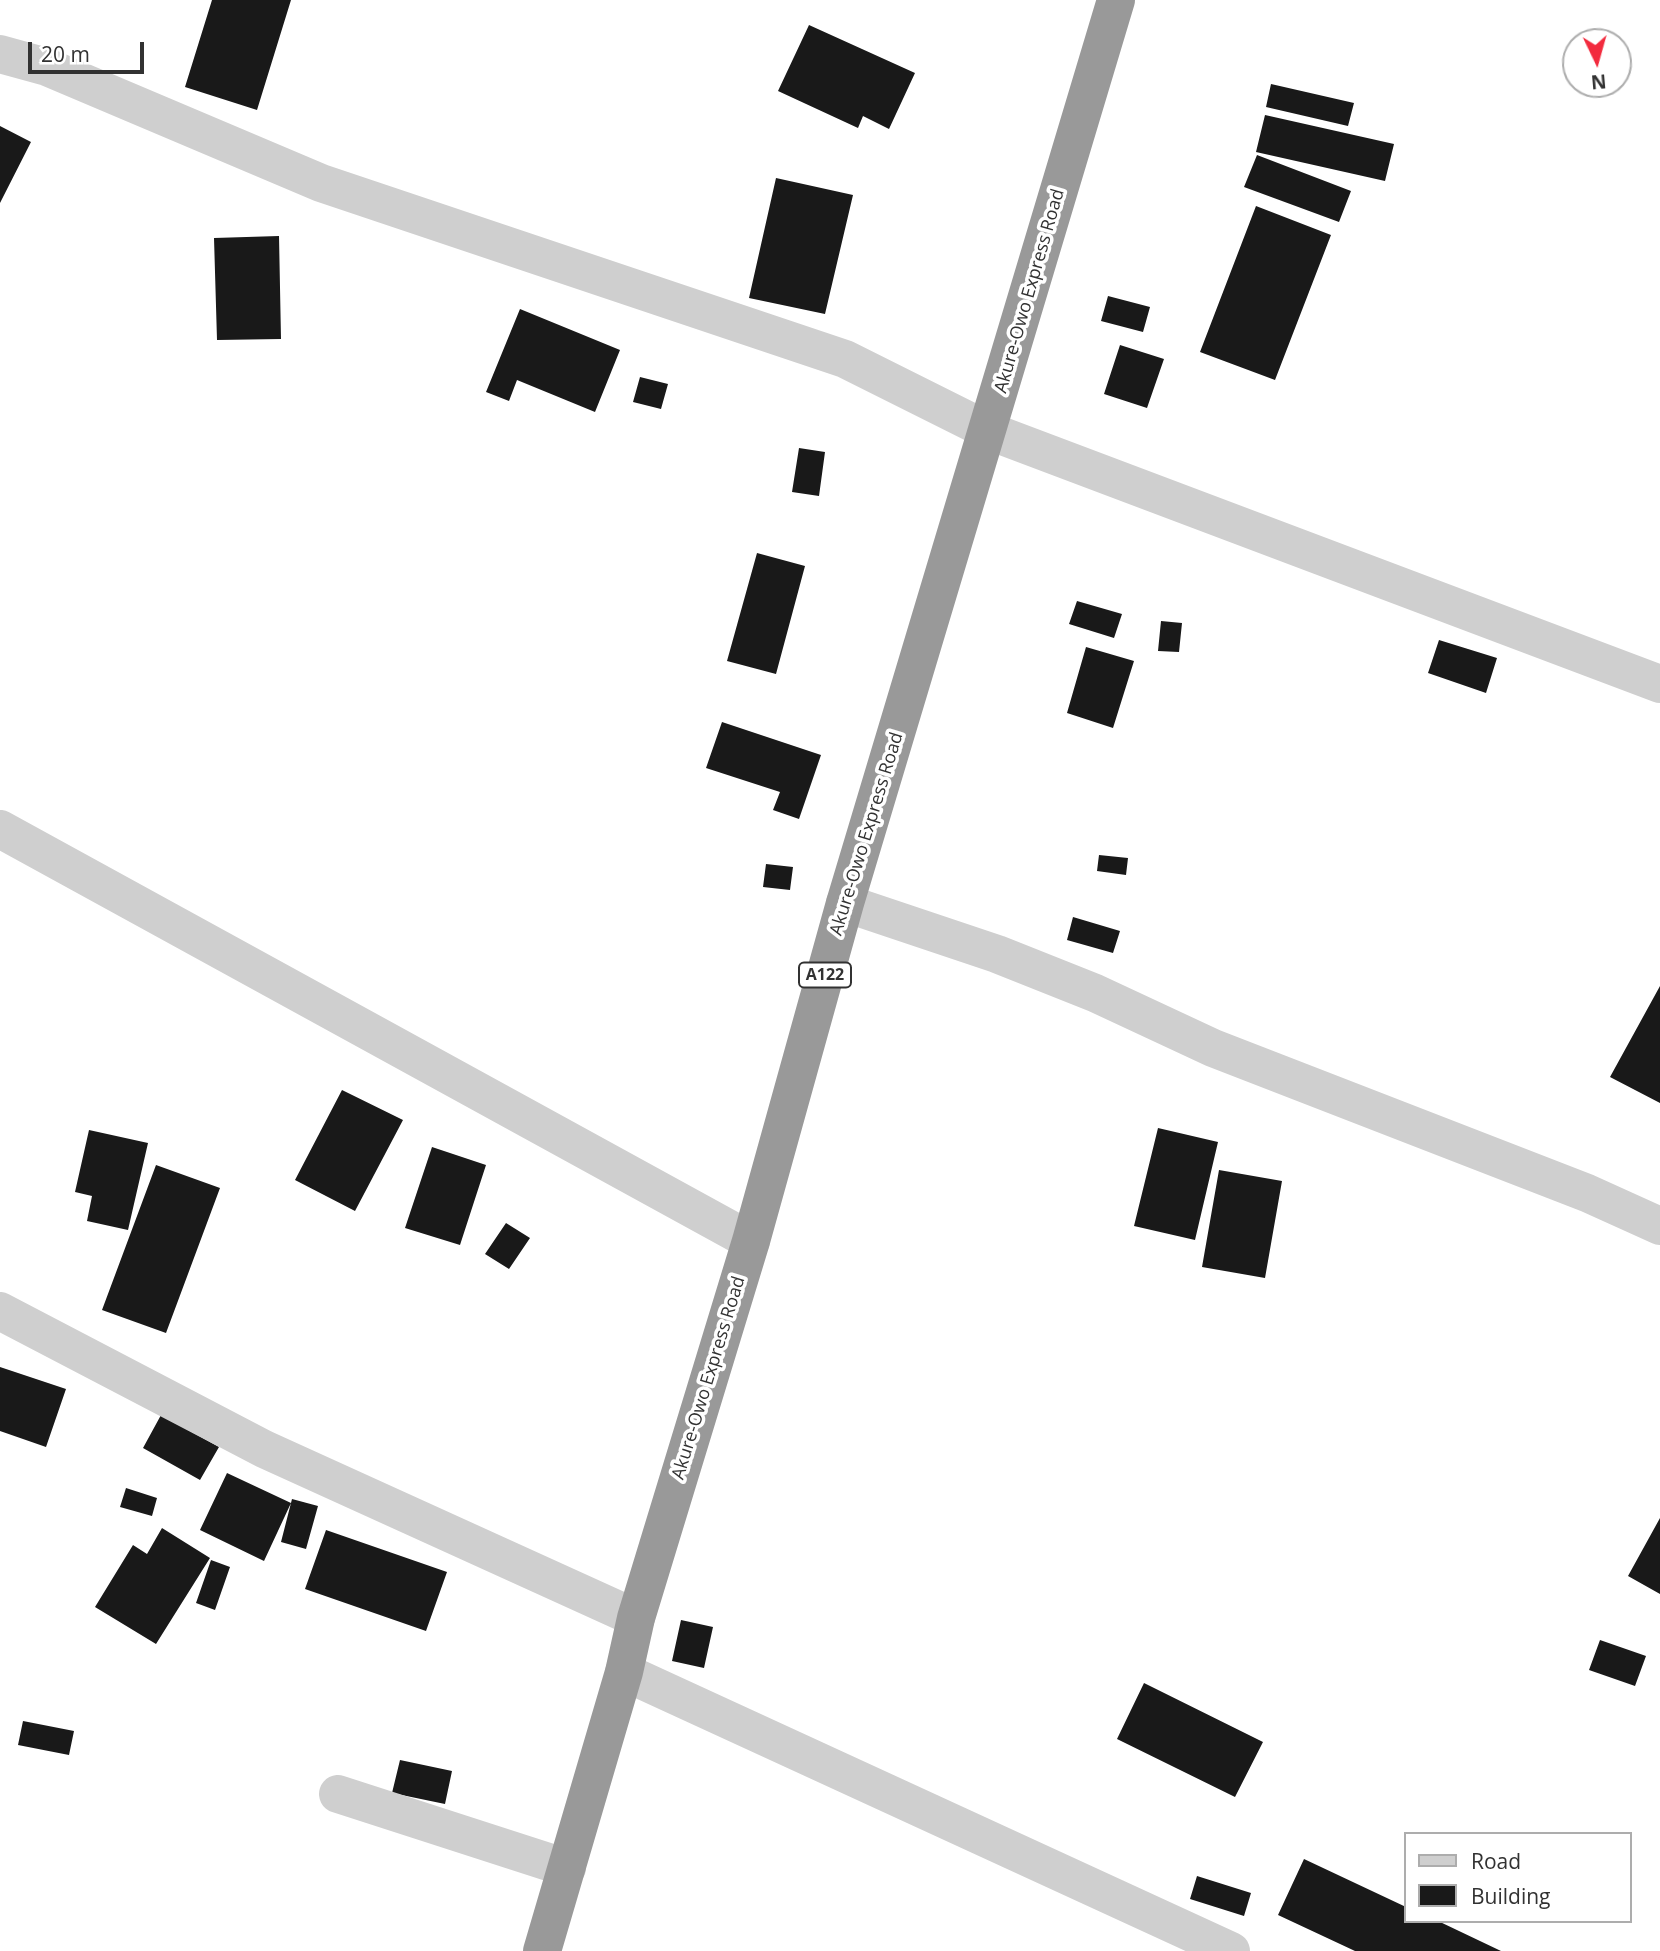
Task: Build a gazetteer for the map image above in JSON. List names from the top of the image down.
{
  "streets": {
    "highway": ["Akure-Owo Express Road", "A122"]
  },
  "legend": ["Road", "Building"],
  "scale_bar": "20 m",
  "north": "bottom"
}
